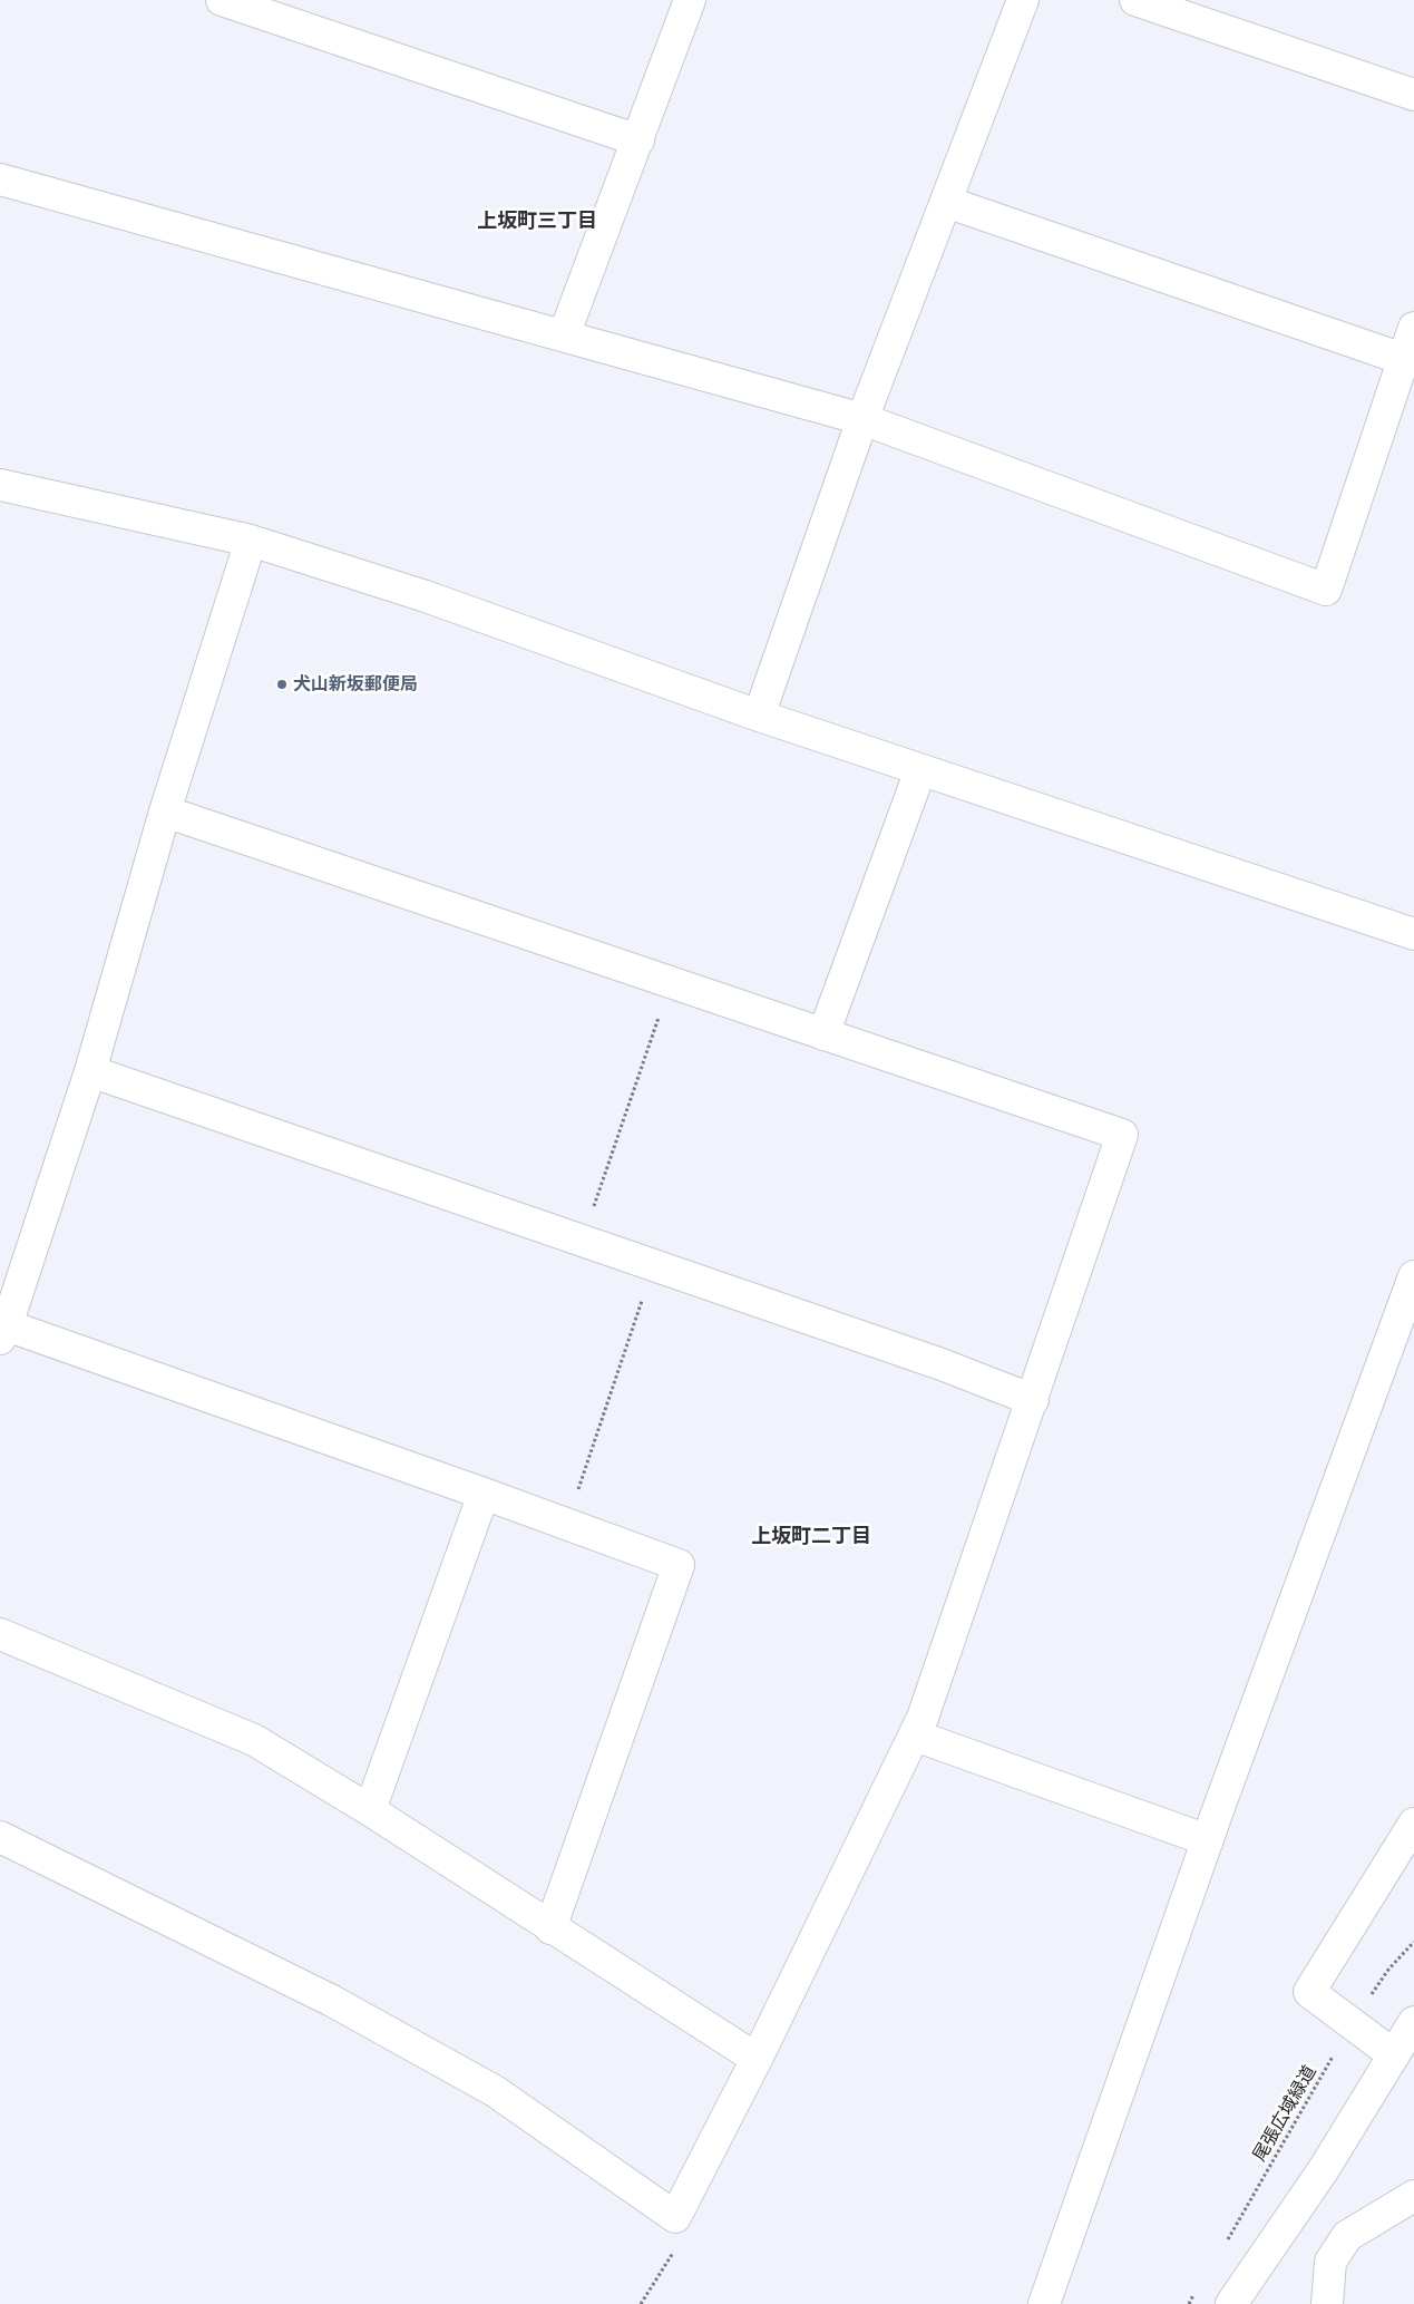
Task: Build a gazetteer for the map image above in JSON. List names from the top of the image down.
{
  "streets": {
    "path": ["尾張広域緑道"]
  },
  "districts": ["上坂町三丁目", "上坂町二丁目"],
  "places": ["犬山新坂郵便局"]
}
